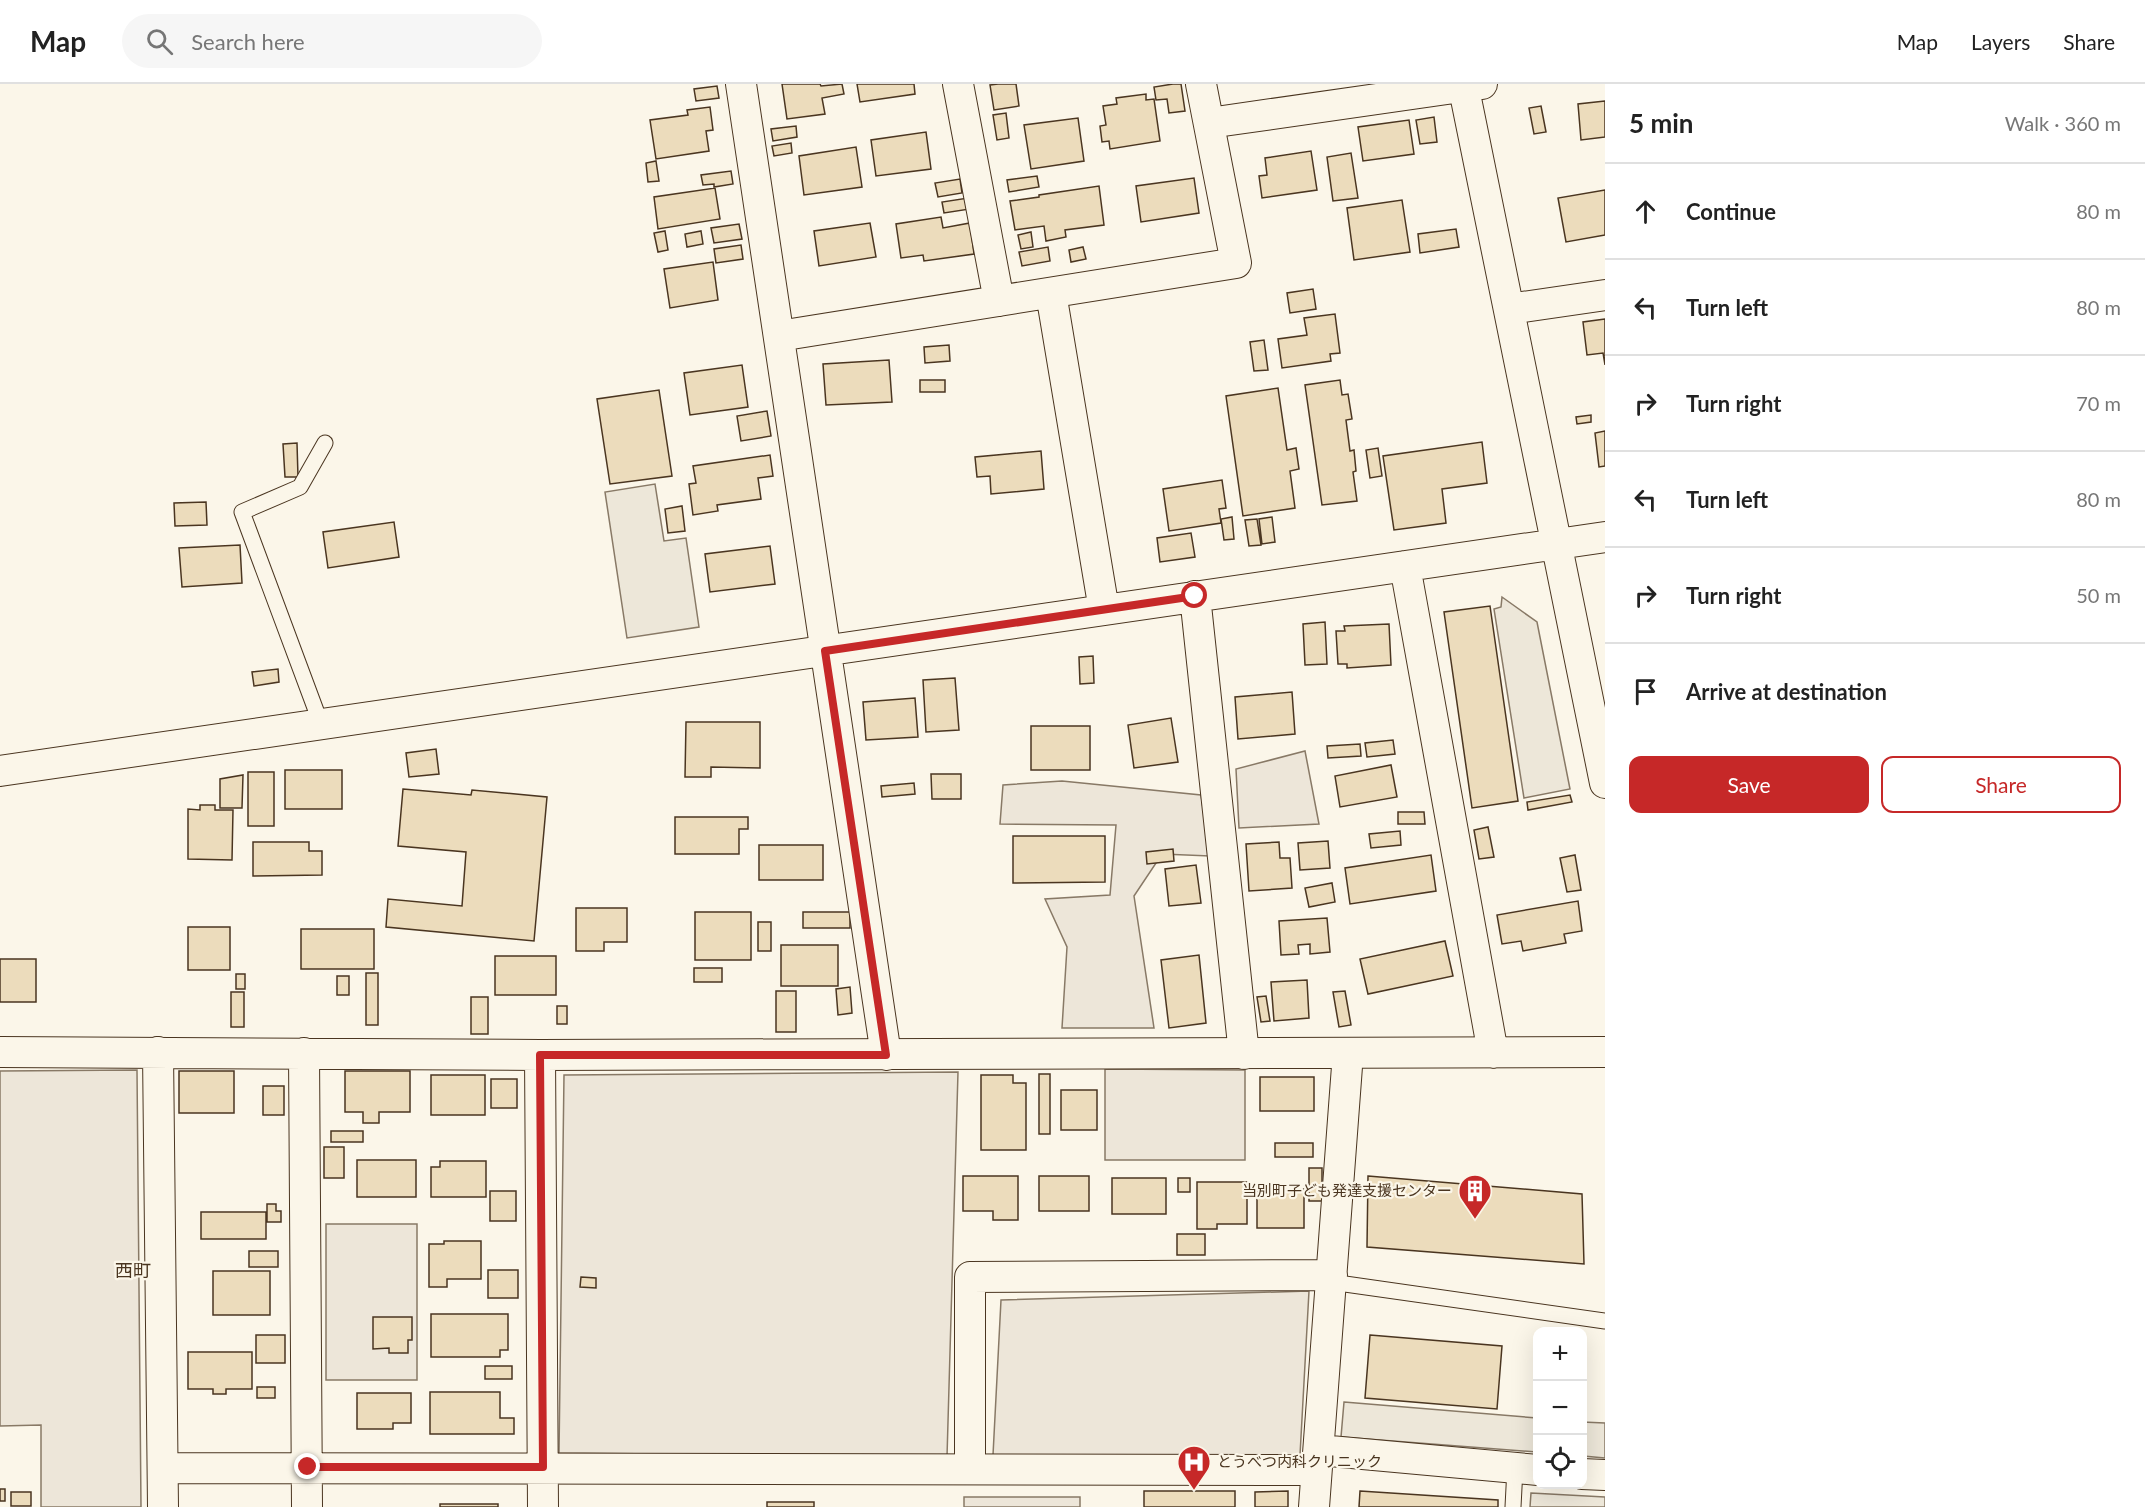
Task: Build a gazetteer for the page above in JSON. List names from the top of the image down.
{
  "districts": ["西町"],
  "places": {
    "building": ["当別町子ども発達支援センター"],
    "hospital": ["とうべつ内科クリニック"]
  },
  "page": {
    "header": "Map",
    "search": "Search here",
    "nav": ["Map", "Layers", "Share"],
    "heading": ["5 min", "Walk · 360 m"],
    "list": [
      ["Continue", "80 m"],
      ["Turn left", "80 m"],
      ["Turn right", "70 m"],
      ["Turn left", "80 m"],
      ["Turn right", "50 m"],
      "Arrive at destination"
    ],
    "buttons": ["Save", "Share"],
    "map_buttons": ["+", "−"]
  }
}
